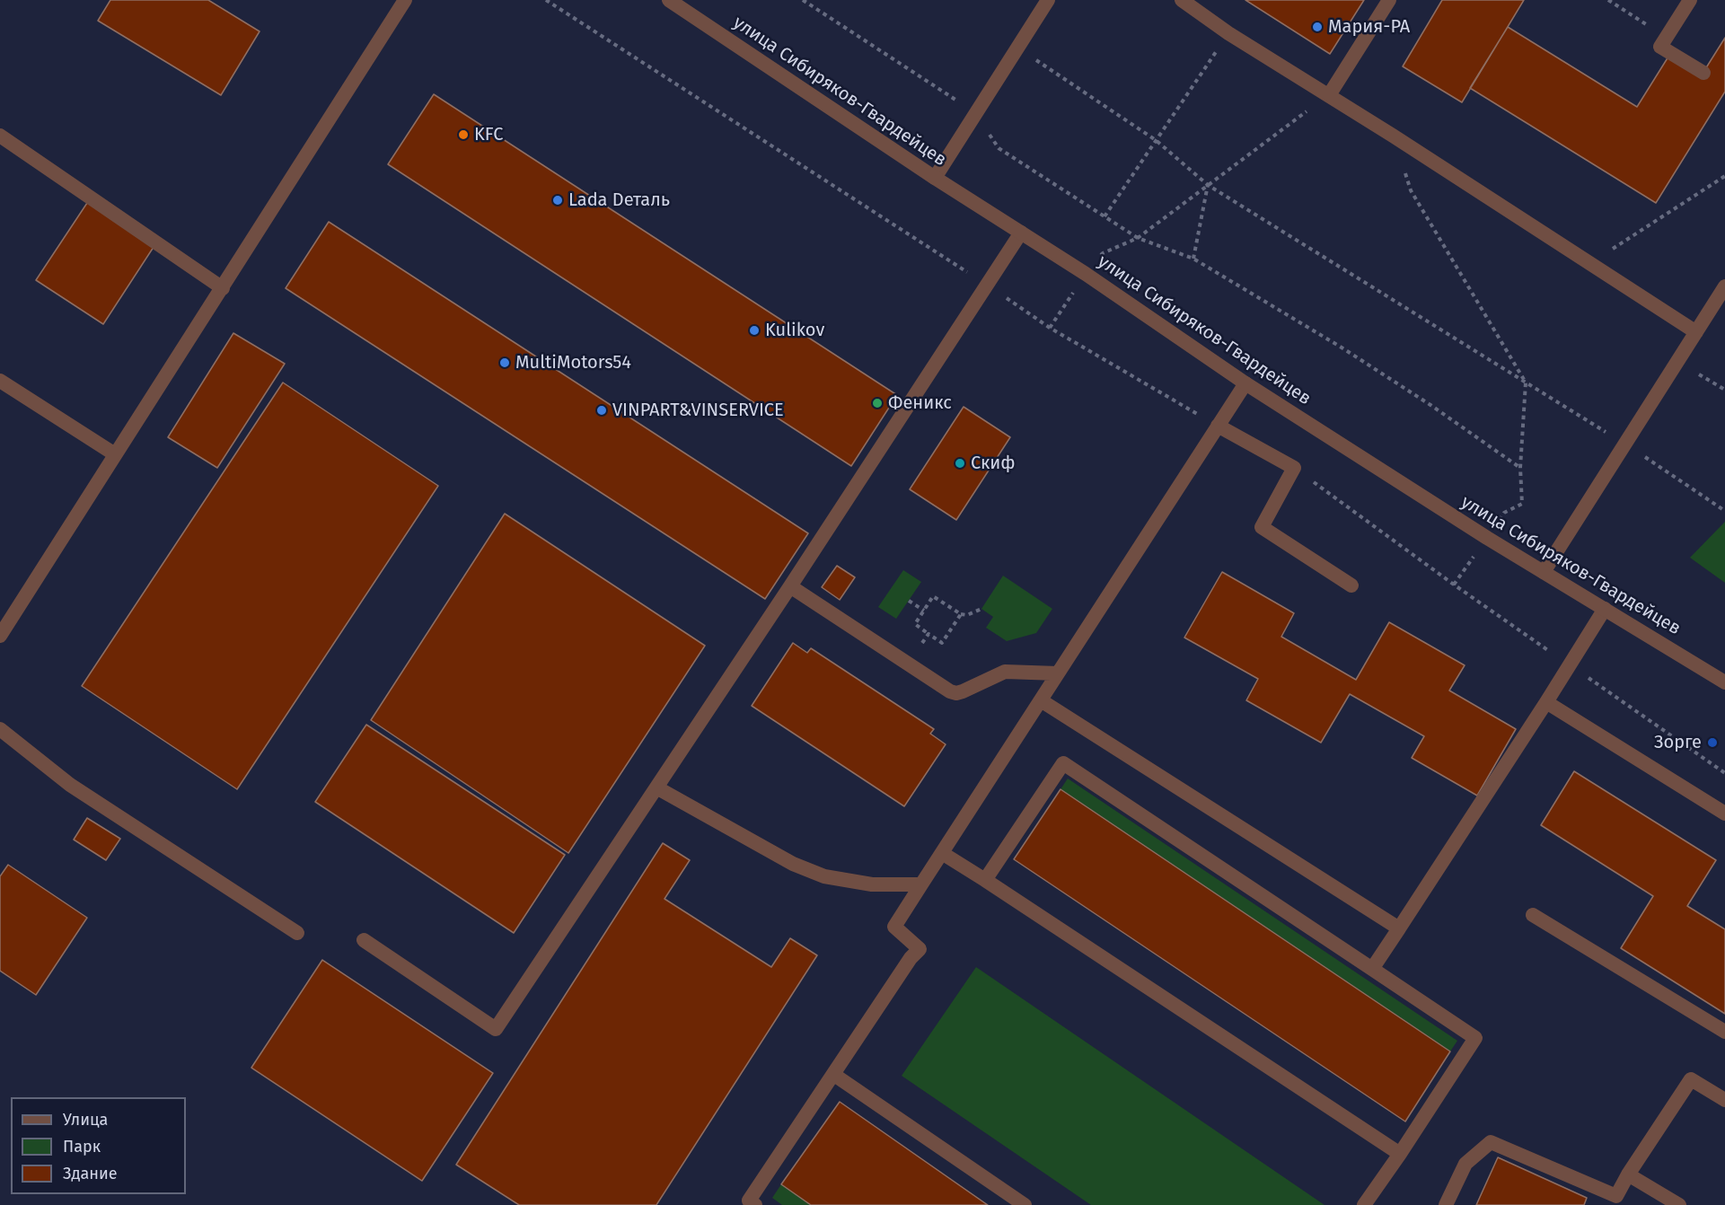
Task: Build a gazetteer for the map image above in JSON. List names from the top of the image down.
{
  "streets": {
    "street": ["улица Сибиряков-Гвардейцев"]
  },
  "places": [
    "Мария-РА",
    "KFC",
    "Lada Dеталь",
    "Kulikov",
    "MultiMotors54",
    "Феникс",
    "VINPART&VINSERVICE",
    "Скиф",
    "Зорге"
  ],
  "legend": ["Улица", "Парк", "Здание"]
}
